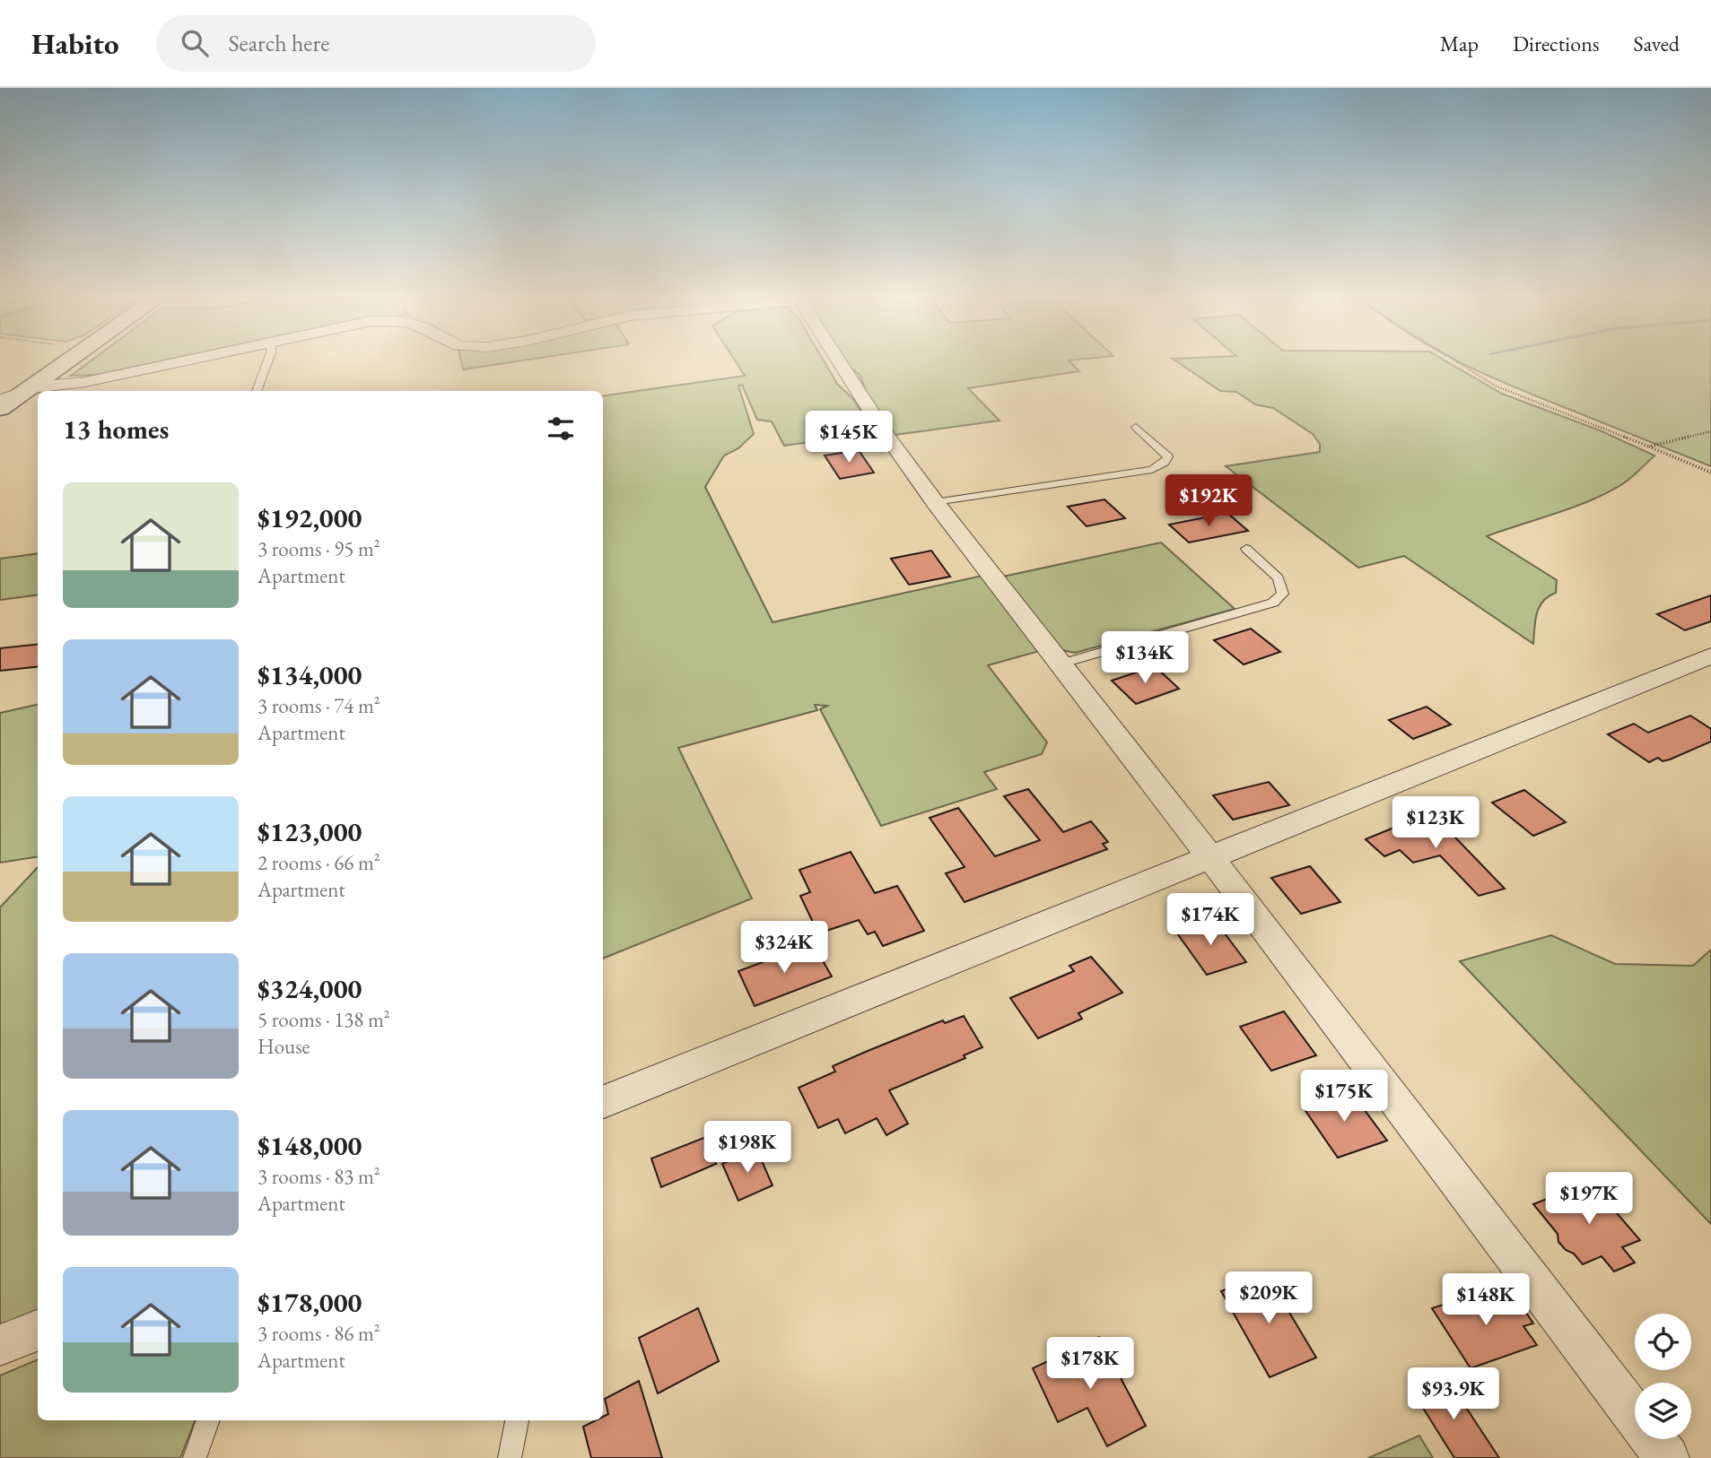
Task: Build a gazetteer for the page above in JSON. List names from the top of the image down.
{
  "page": {
    "header": "Habito",
    "search": "Search here",
    "nav": ["Map", "Directions", "Saved"],
    "heading": "13 homes",
    "price": [
      "$145K",
      "$192K",
      "$134K",
      "$123K",
      "$174K",
      "$324K",
      "$175K",
      "$198K",
      "$197K",
      "$209K",
      "$148K",
      "$178K",
      "$93.9K"
    ],
    "list": [
      {
        "name": "$192,000",
        "note": "3 rooms · 95 m² · Apartment"
      },
      {
        "name": "$134,000",
        "note": "3 rooms · 74 m² · Apartment"
      },
      {
        "name": "$123,000",
        "note": "2 rooms · 66 m² · Apartment"
      },
      {
        "name": "$324,000",
        "note": "5 rooms · 138 m² · House"
      },
      {
        "name": "$148,000",
        "note": "3 rooms · 83 m² · Apartment"
      },
      {
        "name": "$178,000",
        "note": "3 rooms · 86 m² · Apartment"
      }
    ]
  }
}
